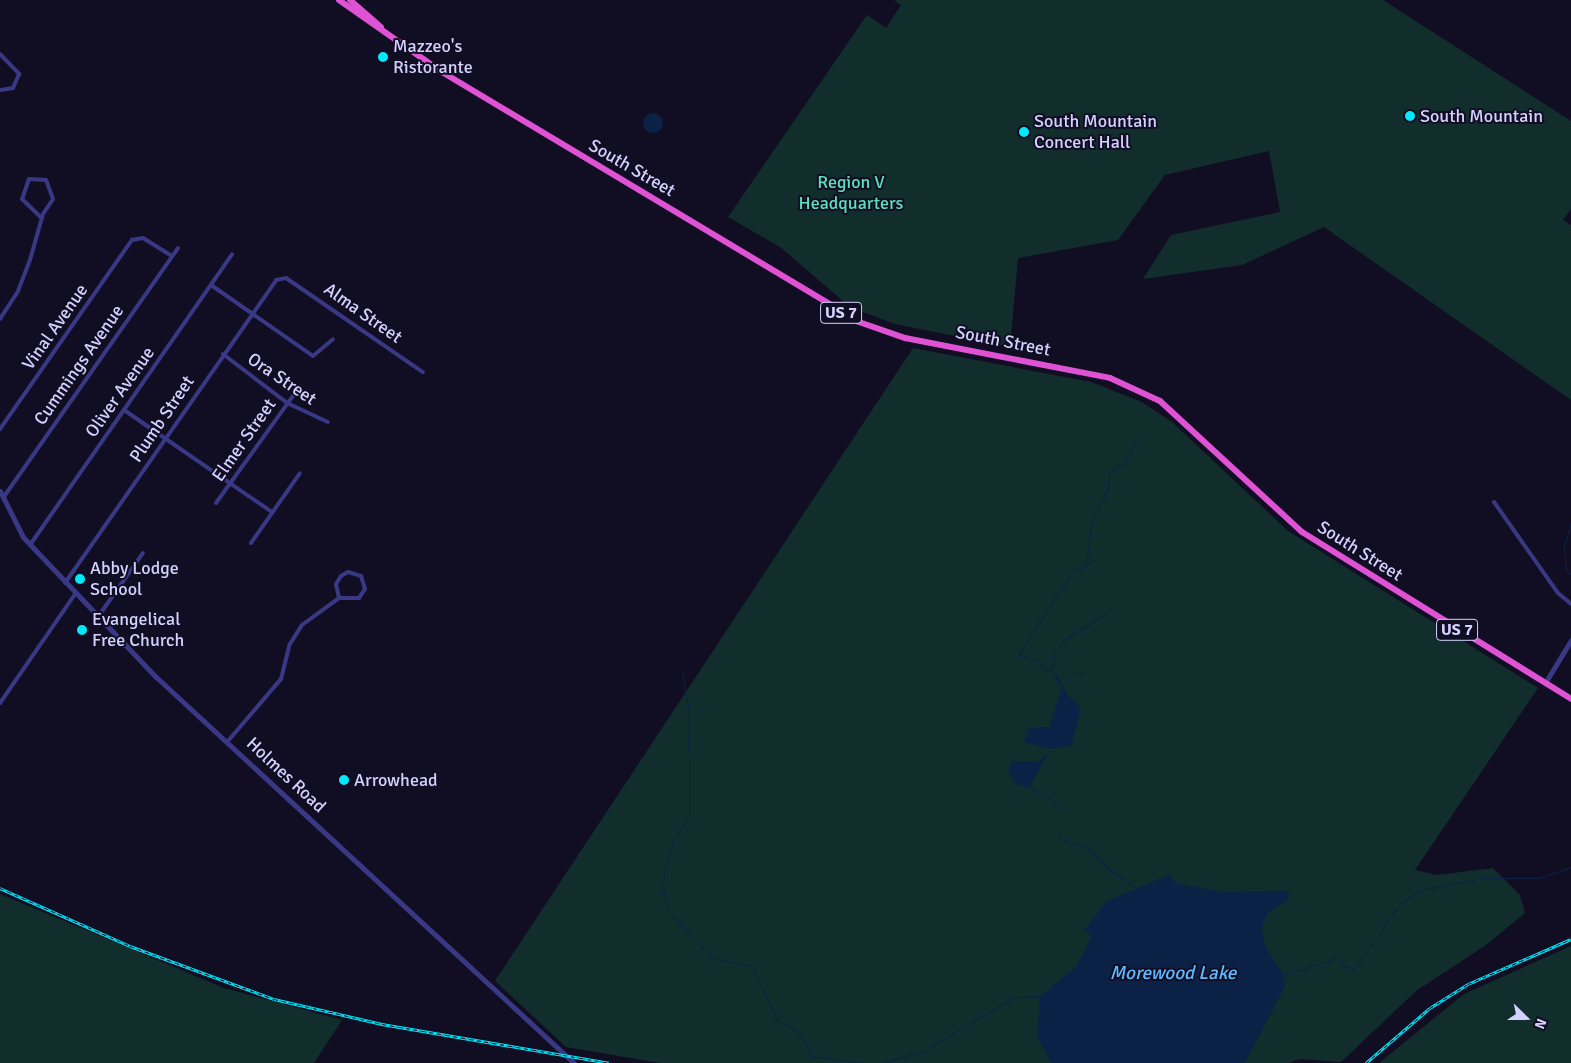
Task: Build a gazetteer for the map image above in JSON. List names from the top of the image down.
{
  "streets": {
    "highway": ["South Street", "US 7"],
    "street": [
      "Alma Street",
      "Vinal Avenue",
      "Cummings Avenue",
      "Ora Street",
      "Oliver Avenue",
      "Plumb Street",
      "Elmer Street",
      "Holmes Road"
    ]
  },
  "crossings": [
    ["Alma Street", "Plumb Street"],
    ["Vinal Avenue", "Cummings Avenue"],
    ["Cummings Avenue", "Holmes Road"],
    ["Ora Street", "Plumb Street"],
    ["Ora Street", "Elmer Street"],
    ["Oliver Avenue", "Holmes Road"],
    ["Plumb Street", "Holmes Road"]
  ],
  "water": ["Morewood Lake"],
  "parks": ["Region V Headquarters"],
  "places": [
    "Mazzeo's Ristorante",
    "South Mountain",
    "South Mountain Concert Hall",
    "Abby Lodge School",
    "Evangelical Free Church",
    "Arrowhead"
  ],
  "north": "right"
}
